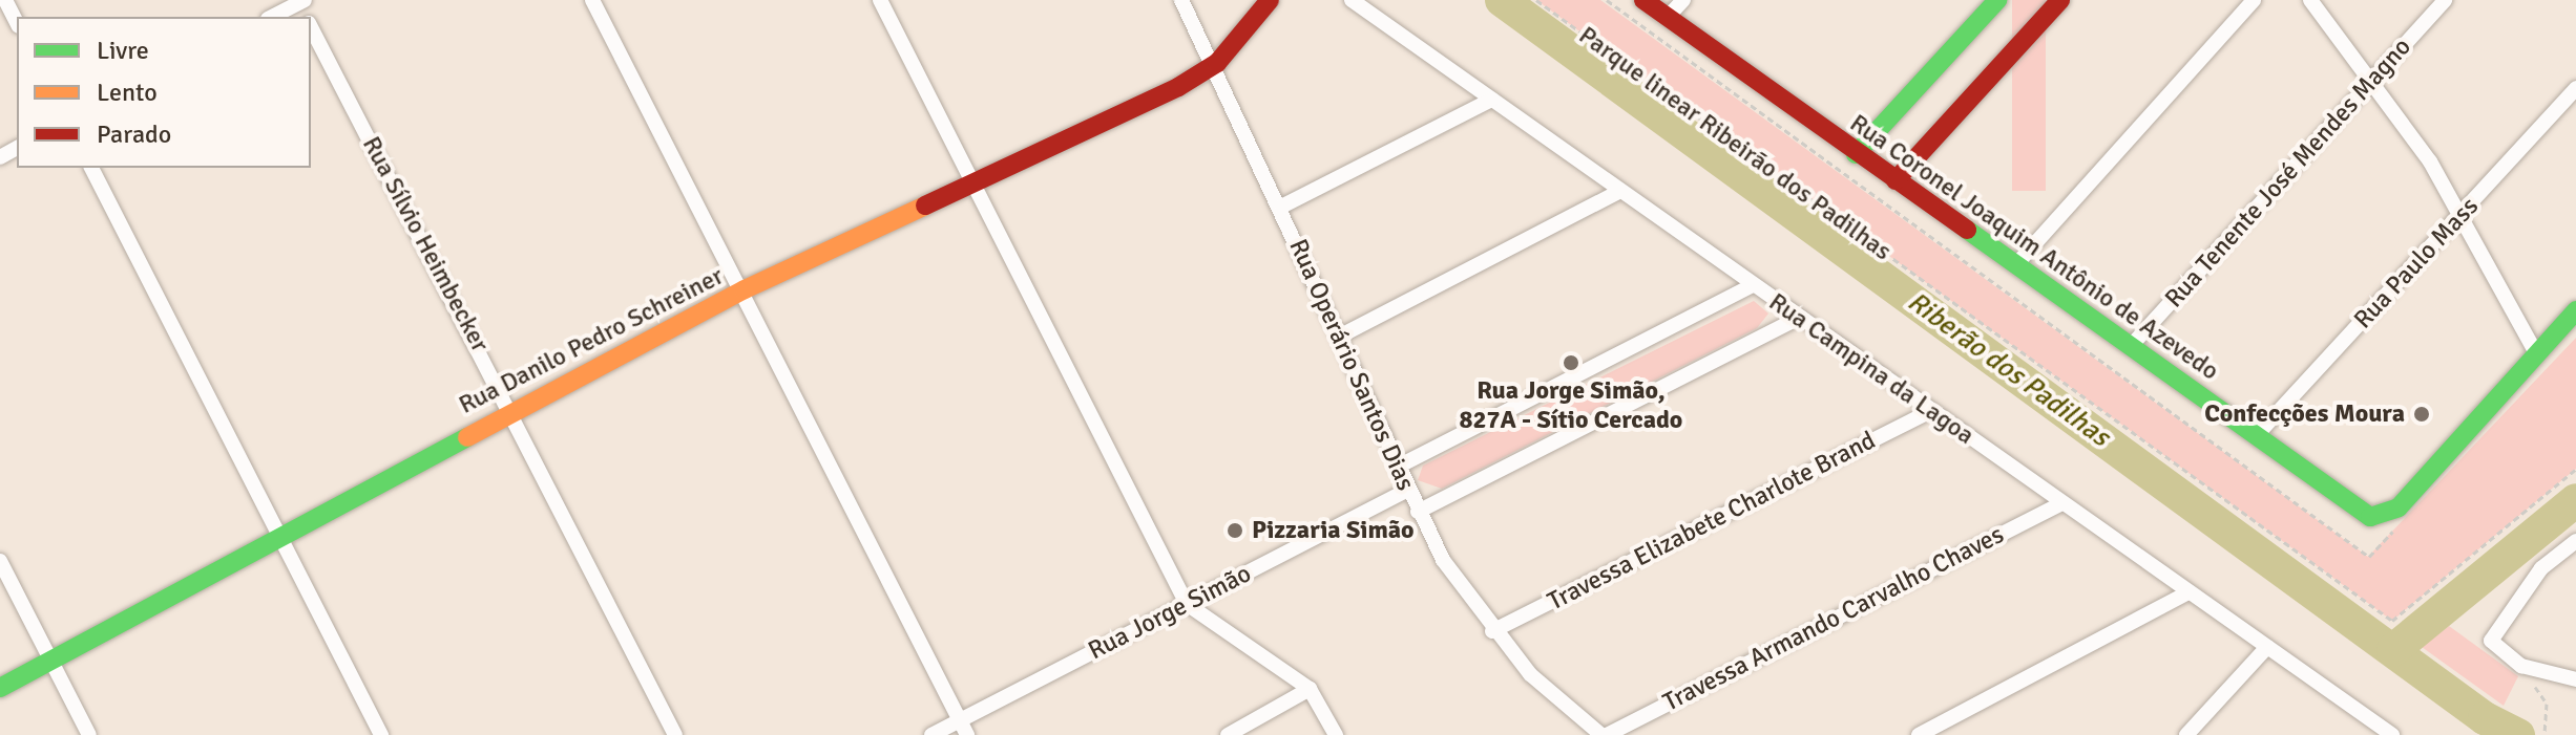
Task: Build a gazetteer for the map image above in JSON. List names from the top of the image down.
{
  "streets": {
    "main road": ["Rua Coronel Joaquim Antônio de Azevedo", "Rua Danilo Pedro Schreiner"],
    "street": [
      "Rua Tenente José Mendes Magno",
      "Rua Sílvio Heimbecker",
      "Rua Paulo Mass",
      "Rua Operário Santos Dias",
      "Rua Campina da Lagoa",
      "Travessa Elizabete Charlote Brand",
      "Rua Jorge Simão",
      "Travessa Armando Carvalho Chaves"
    ],
    "path": ["Parque linear Ribeirão dos Padilhas"]
  },
  "crossings": [
    ["Rua Tenente José Mendes Magno", "Rua Coronel Joaquim Antônio de Azevedo"],
    ["Rua Sílvio Heimbecker", "Rua Danilo Pedro Schreiner"],
    ["Rua Coronel Joaquim Antônio de Azevedo", "Rua Paulo Mass"],
    ["Rua Danilo Pedro Schreiner", "Rua Operário Santos Dias"],
    ["Rua Operário Santos Dias", "Travessa Elizabete Charlote Brand"],
    ["Rua Operário Santos Dias", "Rua Jorge Simão"],
    ["Rua Operário Santos Dias", "Travessa Armando Carvalho Chaves"],
    ["Rua Campina da Lagoa", "Travessa Elizabete Charlote Brand"],
    ["Rua Campina da Lagoa", "Travessa Armando Carvalho Chaves"]
  ],
  "water": ["Riberão dos Padilhas"],
  "places": ["Rua Jorge Simão, 827A - Sítio Cercado", "Confecções Moura", "Pizzaria Simão"],
  "legend": ["Livre", "Lento", "Parado"]
}
